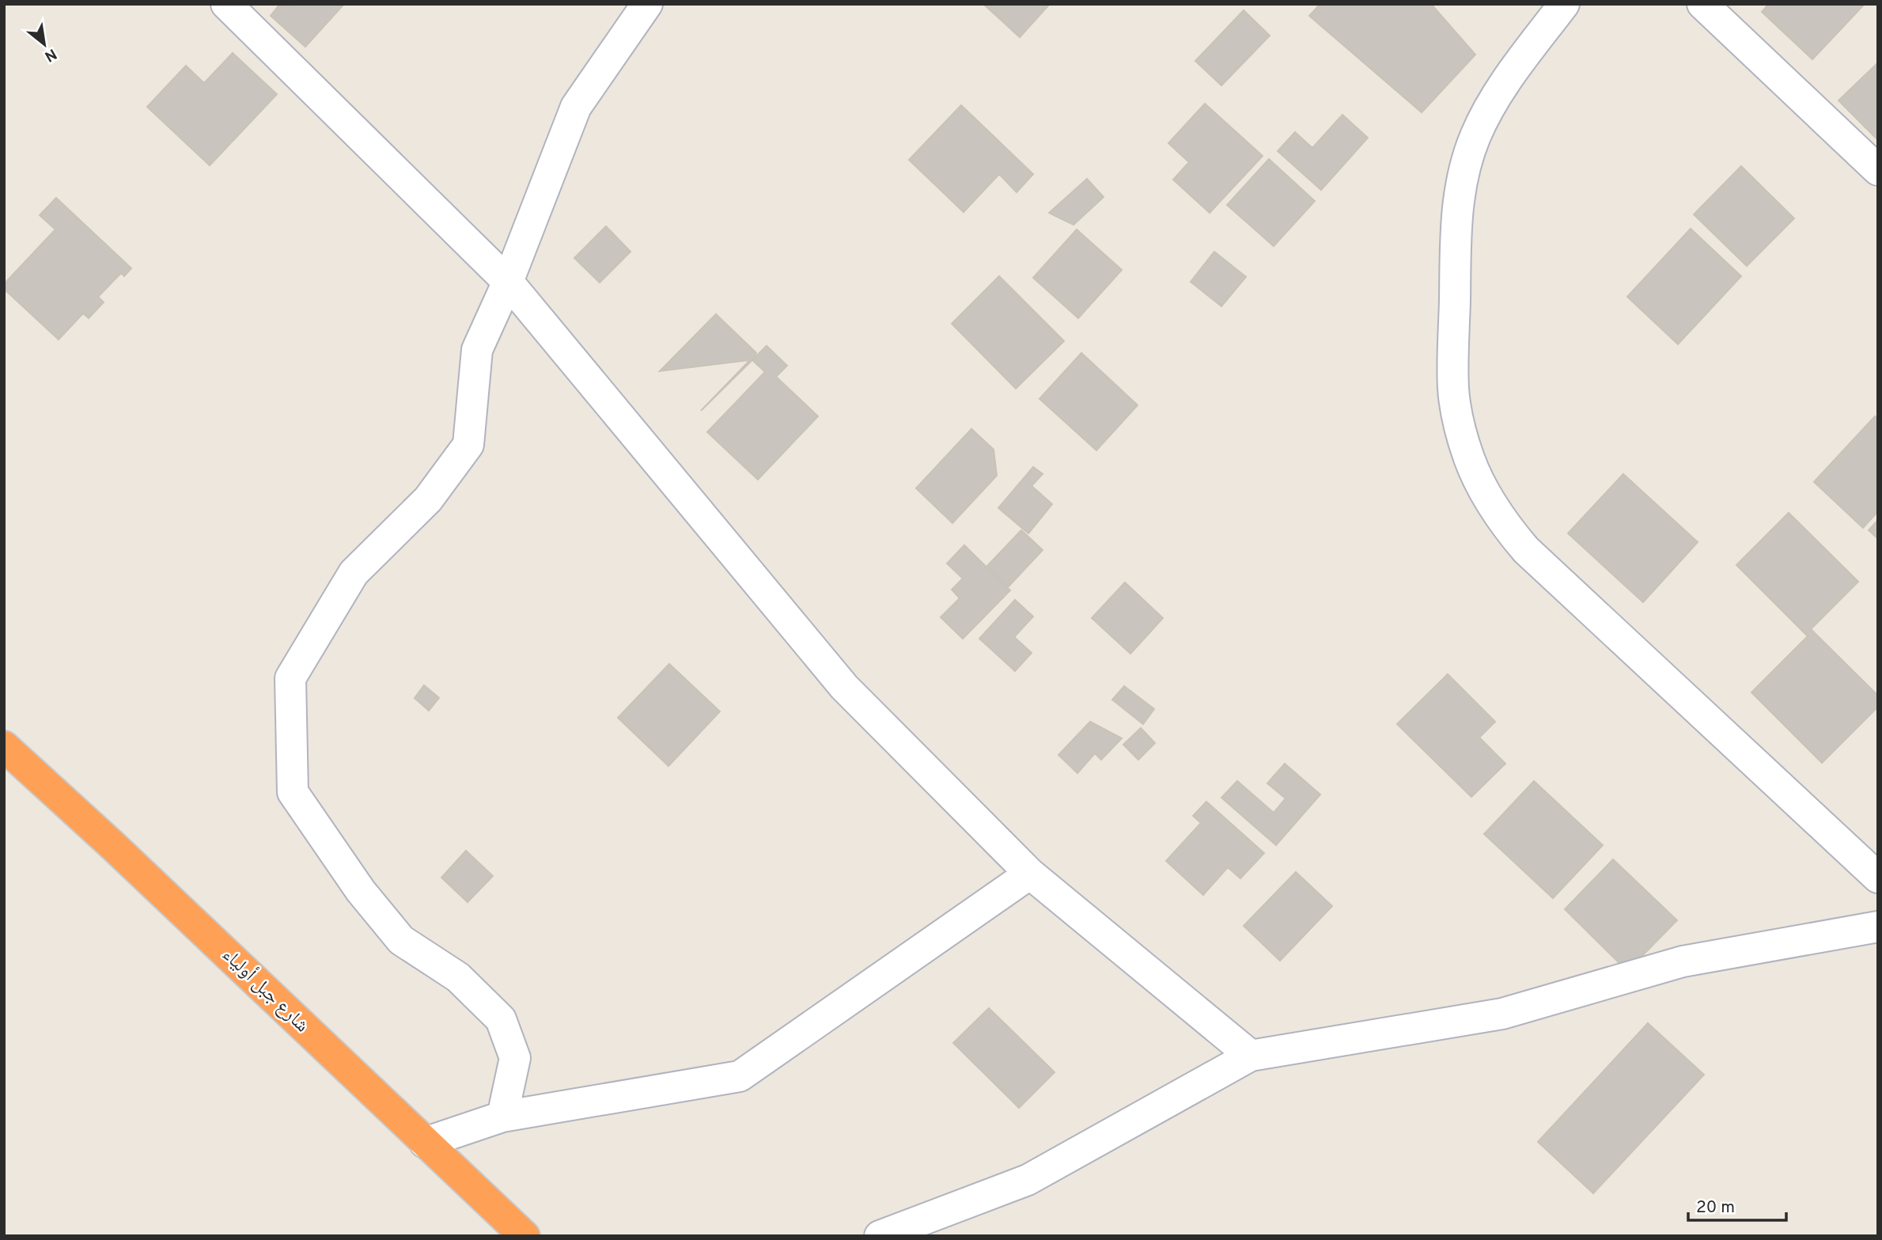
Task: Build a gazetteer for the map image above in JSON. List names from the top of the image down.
{
  "streets": {
    "highway": ["شارع جبل أولياء"]
  },
  "scale_bar": "20 m",
  "north": "bottom right"
}
